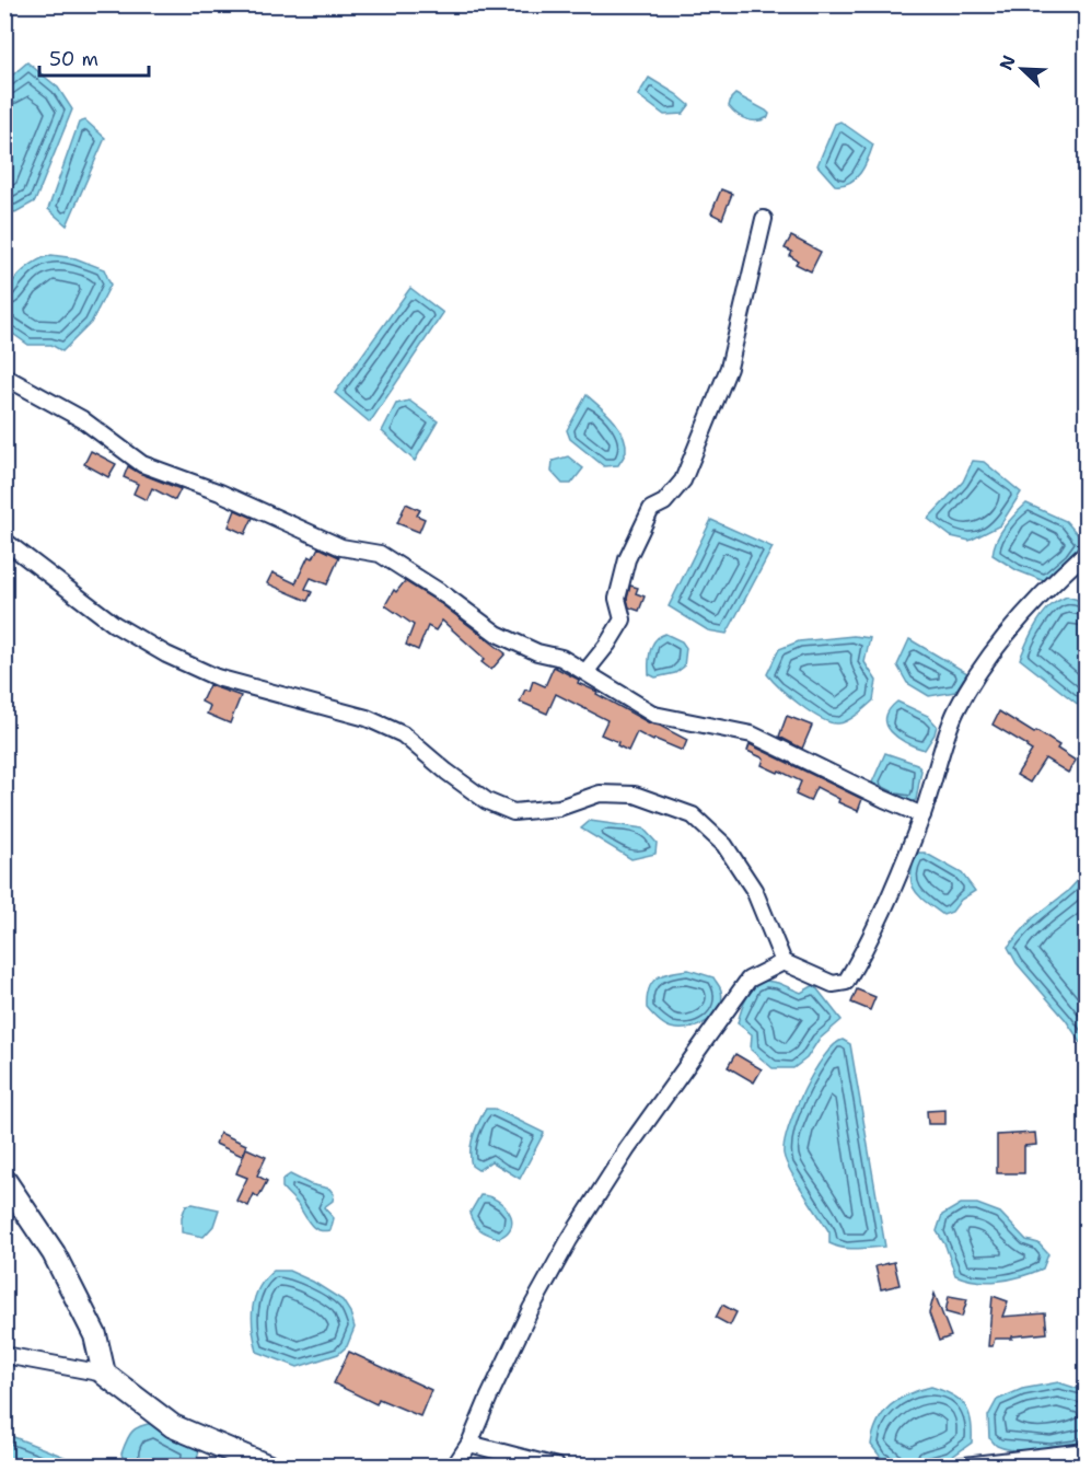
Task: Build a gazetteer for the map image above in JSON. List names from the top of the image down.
{
  "scale_bar": "50 m",
  "north": "top left"
}
